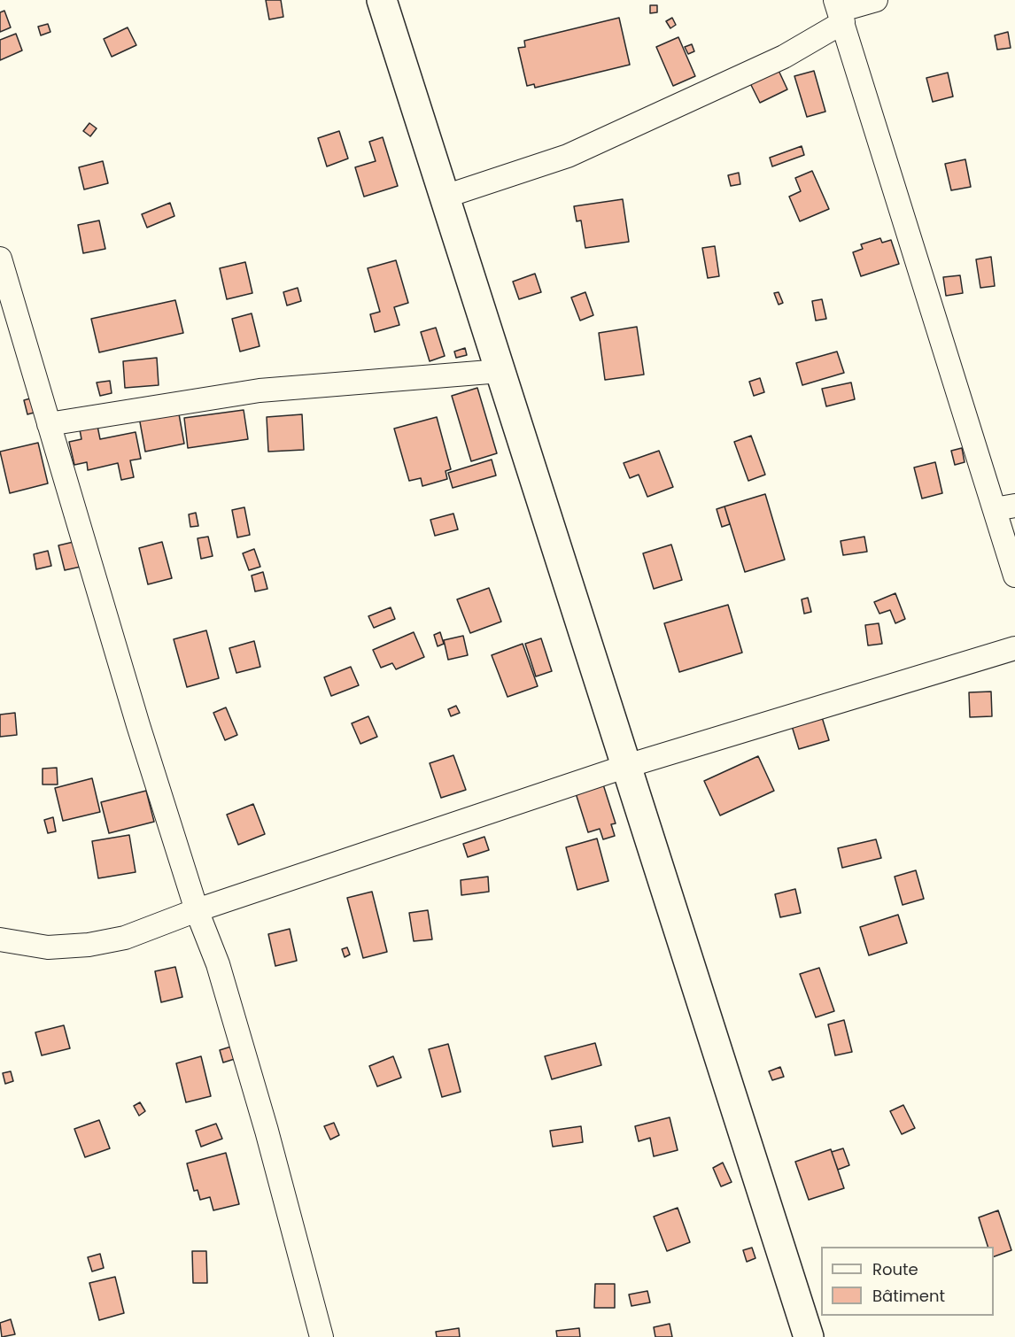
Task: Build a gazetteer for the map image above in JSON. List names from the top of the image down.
{
  "legend": ["Route", "Bâtiment"]
}
